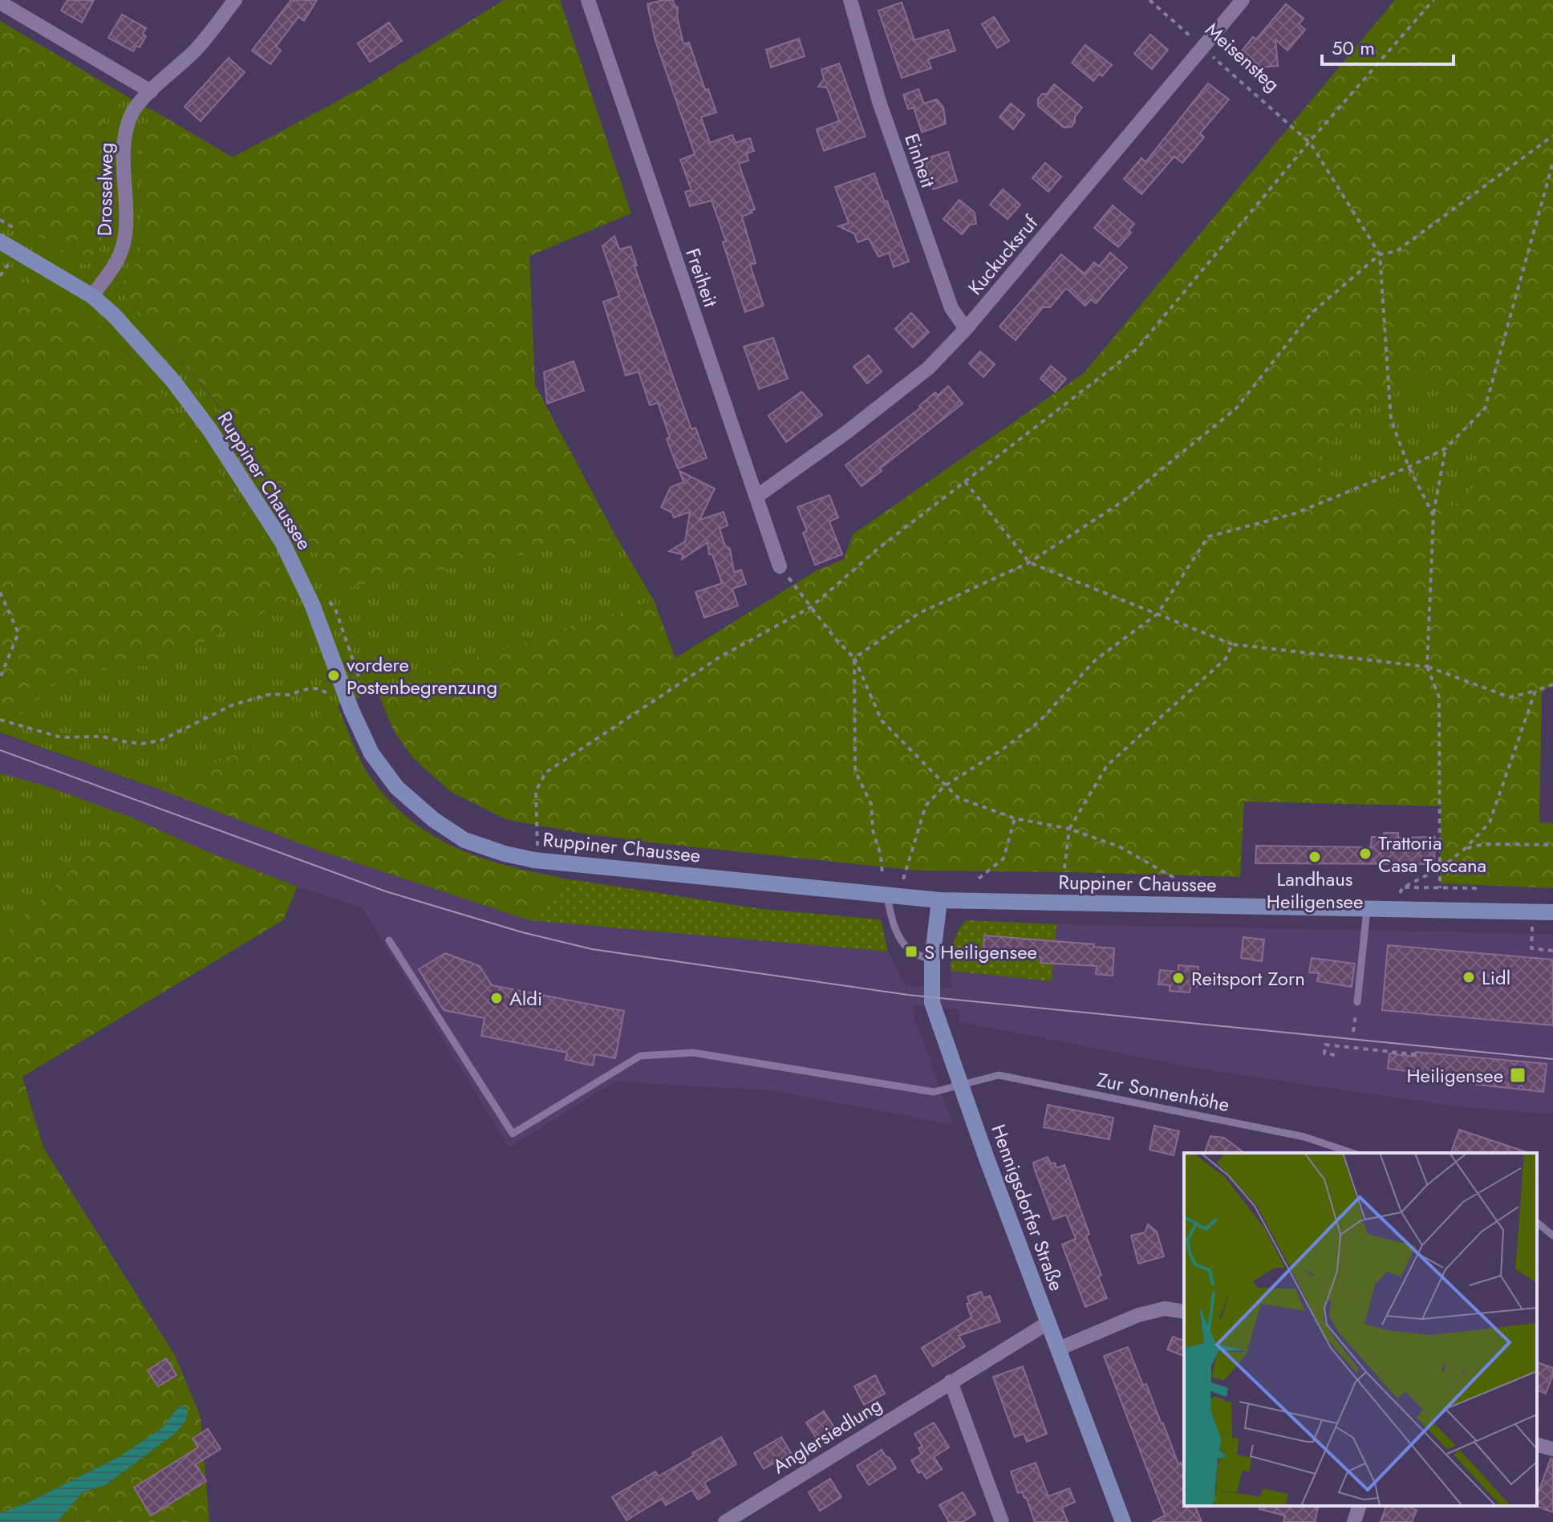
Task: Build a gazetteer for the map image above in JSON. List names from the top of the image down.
{
  "streets": {
    "main road": ["Ruppiner Chaussee", "Hennigsdorfer Straße"],
    "street": [
      "Einheit",
      "Drosselweg",
      "Kuckucksruf",
      "Freiheit",
      "Anglersiedlung"
    ],
    "lane": ["Zur Sonnenhöhe"],
    "path": ["Meisensteg"]
  },
  "crossings": [
    ["Meisensteg", "Kuckucksruf"],
    ["Einheit", "Kuckucksruf"],
    ["Drosselweg", "Ruppiner Chaussee"],
    ["Kuckucksruf", "Freiheit"],
    ["Ruppiner Chaussee", "Hennigsdorfer Straße"],
    ["Zur Sonnenhöhe", "Hennigsdorfer Straße"],
    ["Hennigsdorfer Straße", "Anglersiedlung"]
  ],
  "places": {
    "other": [
      "vordere Postenbegrenzung",
      "Trattoria Casa Toscana",
      "Landhaus Heiligensee",
      "Lidl",
      "Reitsport Zorn",
      "Aldi"
    ],
    "transit": ["S Heiligensee", "Heiligensee"]
  },
  "scale_bar": "50 m"
}
